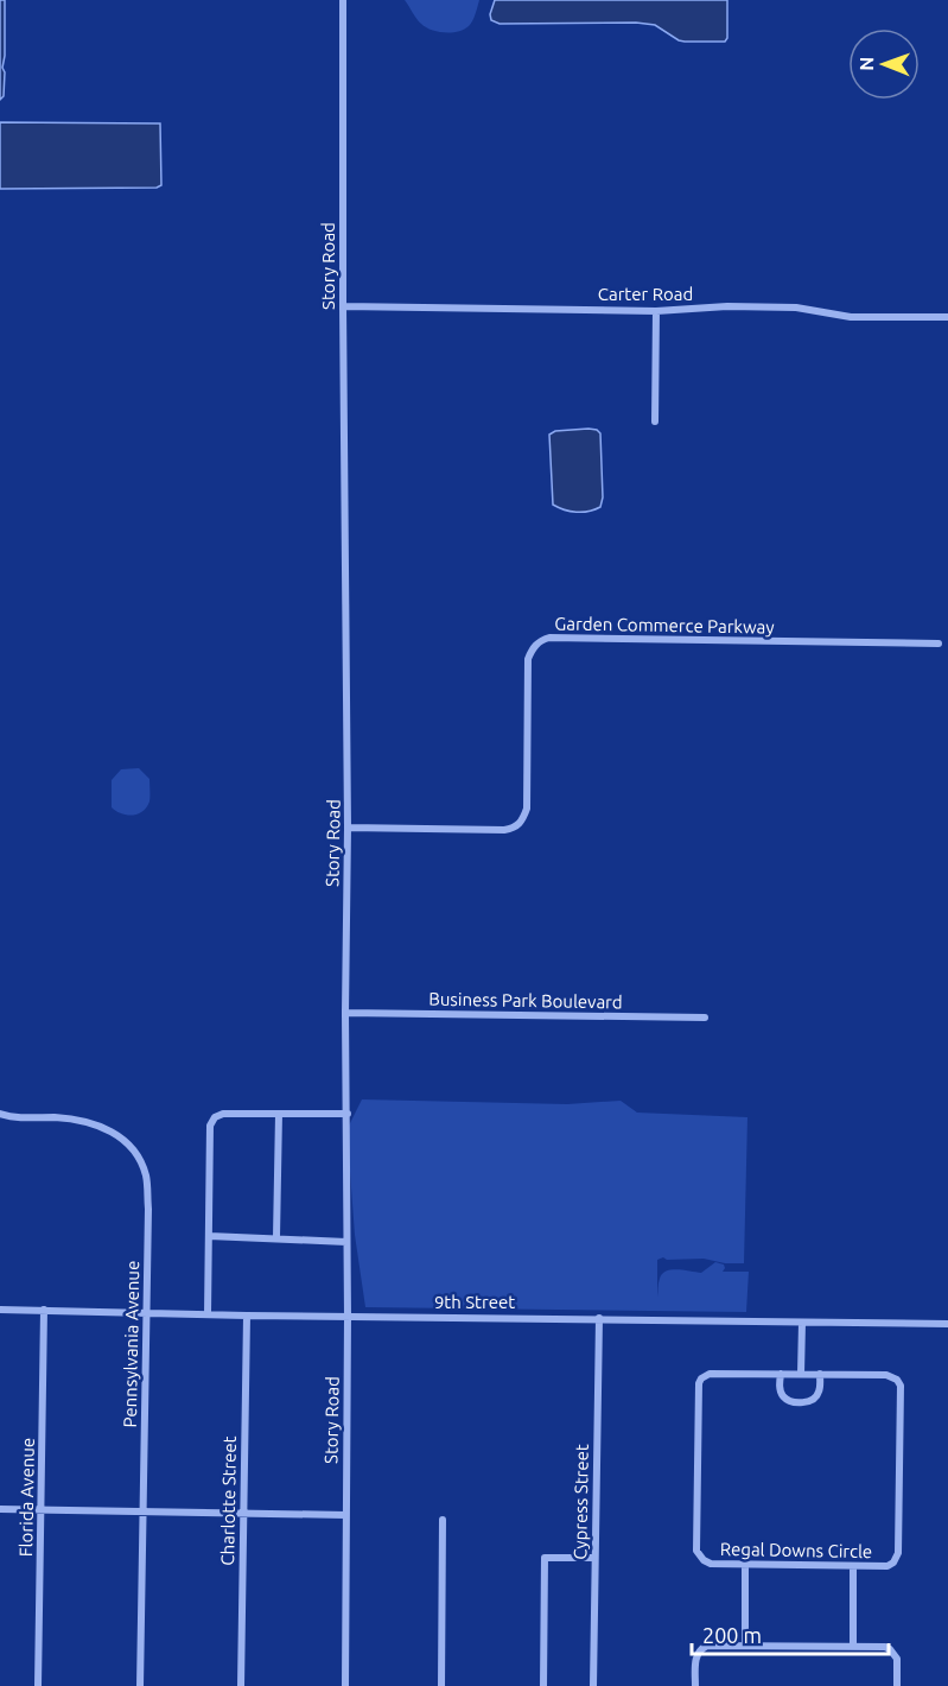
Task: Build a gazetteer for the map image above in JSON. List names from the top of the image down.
{
  "streets": {
    "street": [
      "Story Road",
      "Carter Road",
      "Garden Commerce Parkway",
      "Business Park Boulevard",
      "9th Street",
      "Pennsylvania Avenue",
      "Florida Avenue",
      "Charlotte Street",
      "Cypress Street",
      "Regal Downs Circle"
    ]
  },
  "crossings": [
    ["Story Road", "Carter Road"],
    ["Story Road", "Garden Commerce Parkway"],
    ["Story Road", "Business Park Boulevard"],
    ["Story Road", "9th Street"],
    ["9th Street", "Pennsylvania Avenue"],
    ["9th Street", "Florida Avenue"],
    ["9th Street", "Charlotte Street"],
    ["9th Street", "Cypress Street"]
  ],
  "scale_bar": "200 m",
  "north": "left"
}
